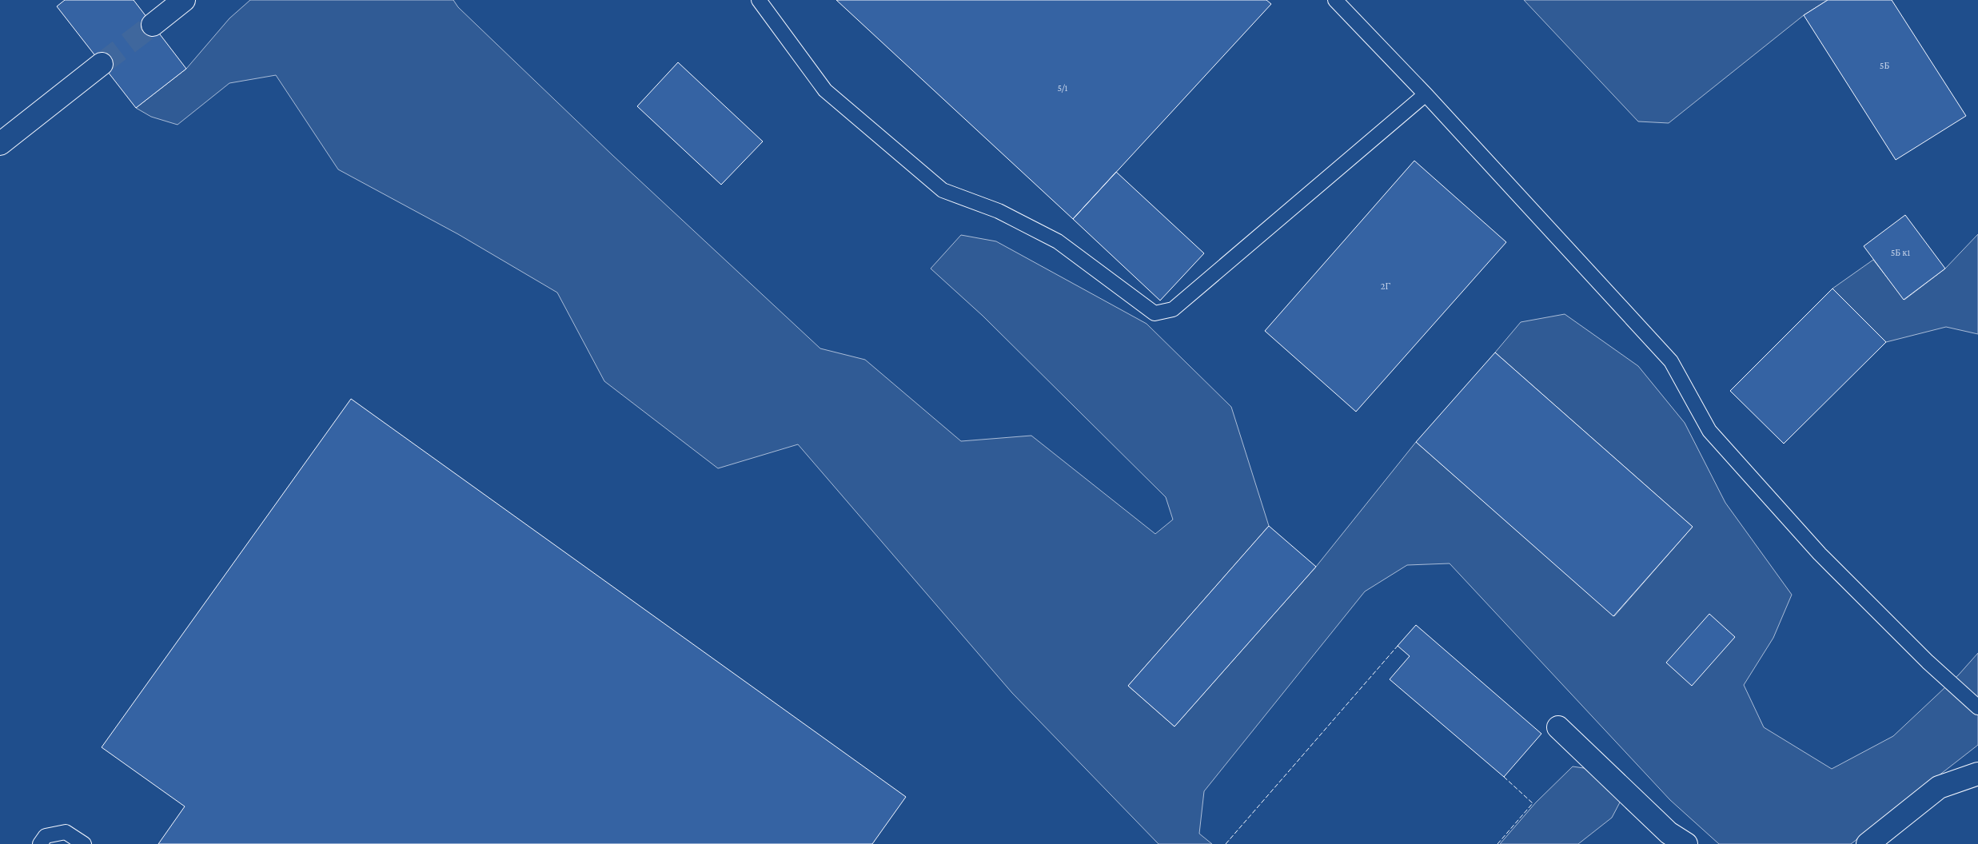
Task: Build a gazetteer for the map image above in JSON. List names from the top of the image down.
{
  "house_numbers": [
    "5Б",
    "5/1",
    "5Б к1",
    "2Г"
  ]
}
